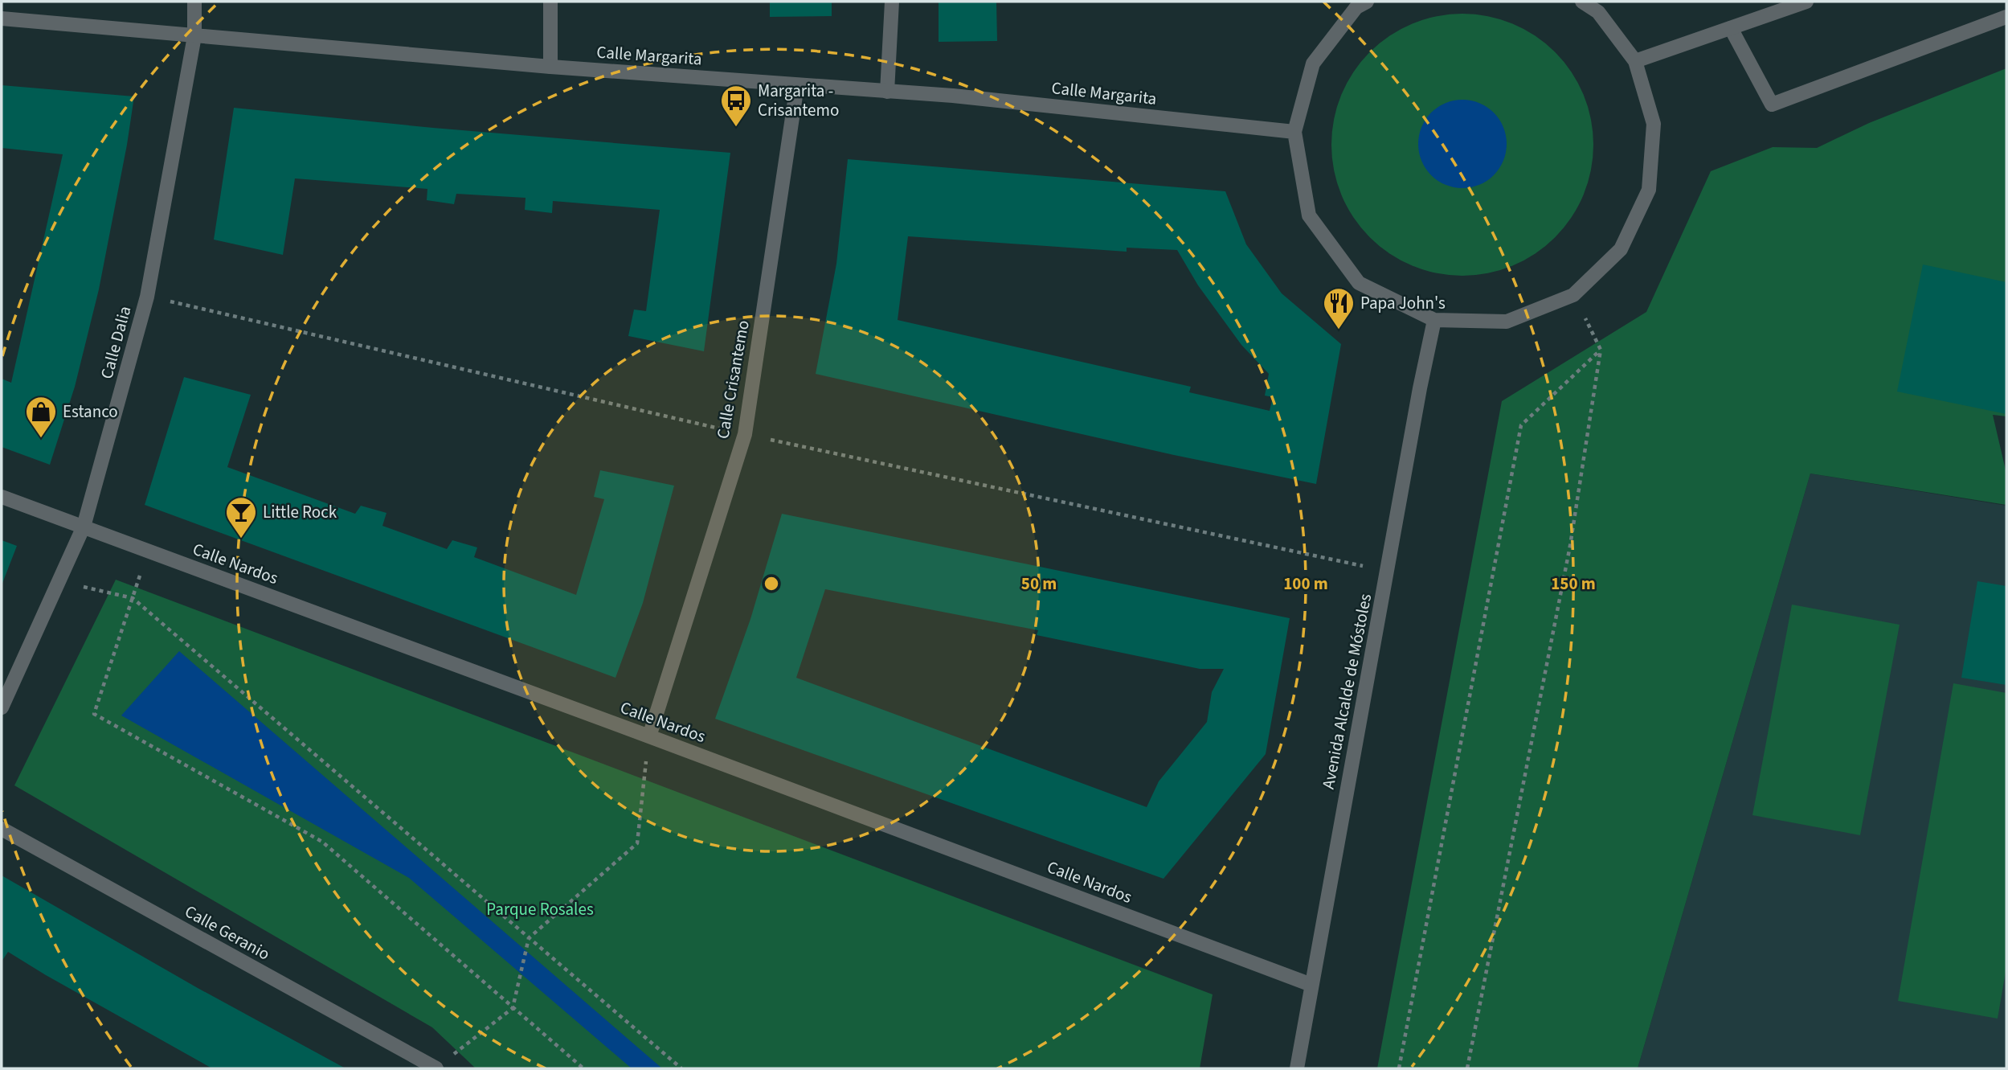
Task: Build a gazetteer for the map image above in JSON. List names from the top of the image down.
{
  "streets": {
    "street": [
      "Calle Margarita",
      "Calle Dalia",
      "Calle Crisantemo",
      "Calle Nardos",
      "Avenida Alcalde de Móstoles",
      "Calle Geranio"
    ]
  },
  "crossings": [
    ["Calle Margarita", "Calle Dalia"],
    ["Calle Margarita", "Calle Crisantemo"],
    ["Calle Dalia", "Calle Nardos"],
    ["Calle Crisantemo", "Calle Nardos"],
    ["Calle Nardos", "Avenida Alcalde de Móstoles"]
  ],
  "parks": ["Parque Rosales"],
  "places": {
    "bus stop": ["Margarita - Crisantemo"],
    "restaurant": ["Papa John's"],
    "shop": ["Estanco"],
    "bar": ["Little Rock"]
  },
  "rings": ["50 m", "100 m", "150 m"]
}
